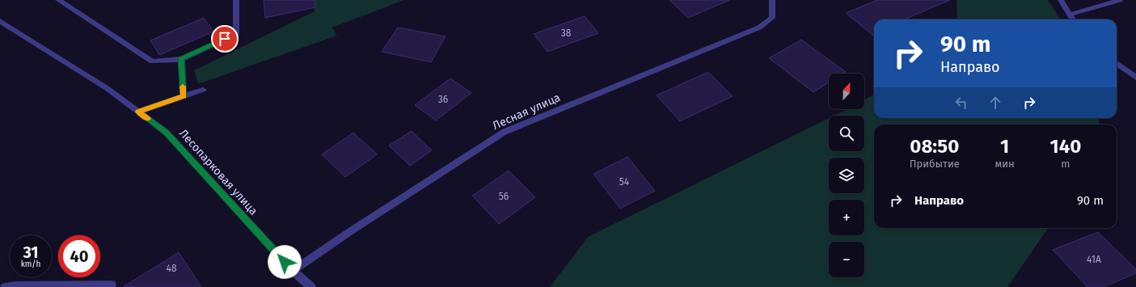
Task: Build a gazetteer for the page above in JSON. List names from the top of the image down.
{
  "streets": {
    "street": ["Лесная улица", "Лесопарковая улица"]
  },
  "crossings": [
    ["Лесная улица", "Лесопарковая улица"]
  ],
  "house_numbers": [
    "38",
    "36",
    "54",
    "56",
    "41А",
    "48"
  ],
  "north": "top",
  "page": {
    "turn": ["90 m", "Направо"],
    "map_buttons": ["+", "−"],
    "eta": [
      "08:50",
      "Прибытие",
      "1",
      "мин",
      "140",
      "m"
    ],
    "list": [
      {
        "name": "Направо",
        "value": "90 m"
      }
    ],
    "speed": "31 km/h",
    "limit": "40"
  }
}
